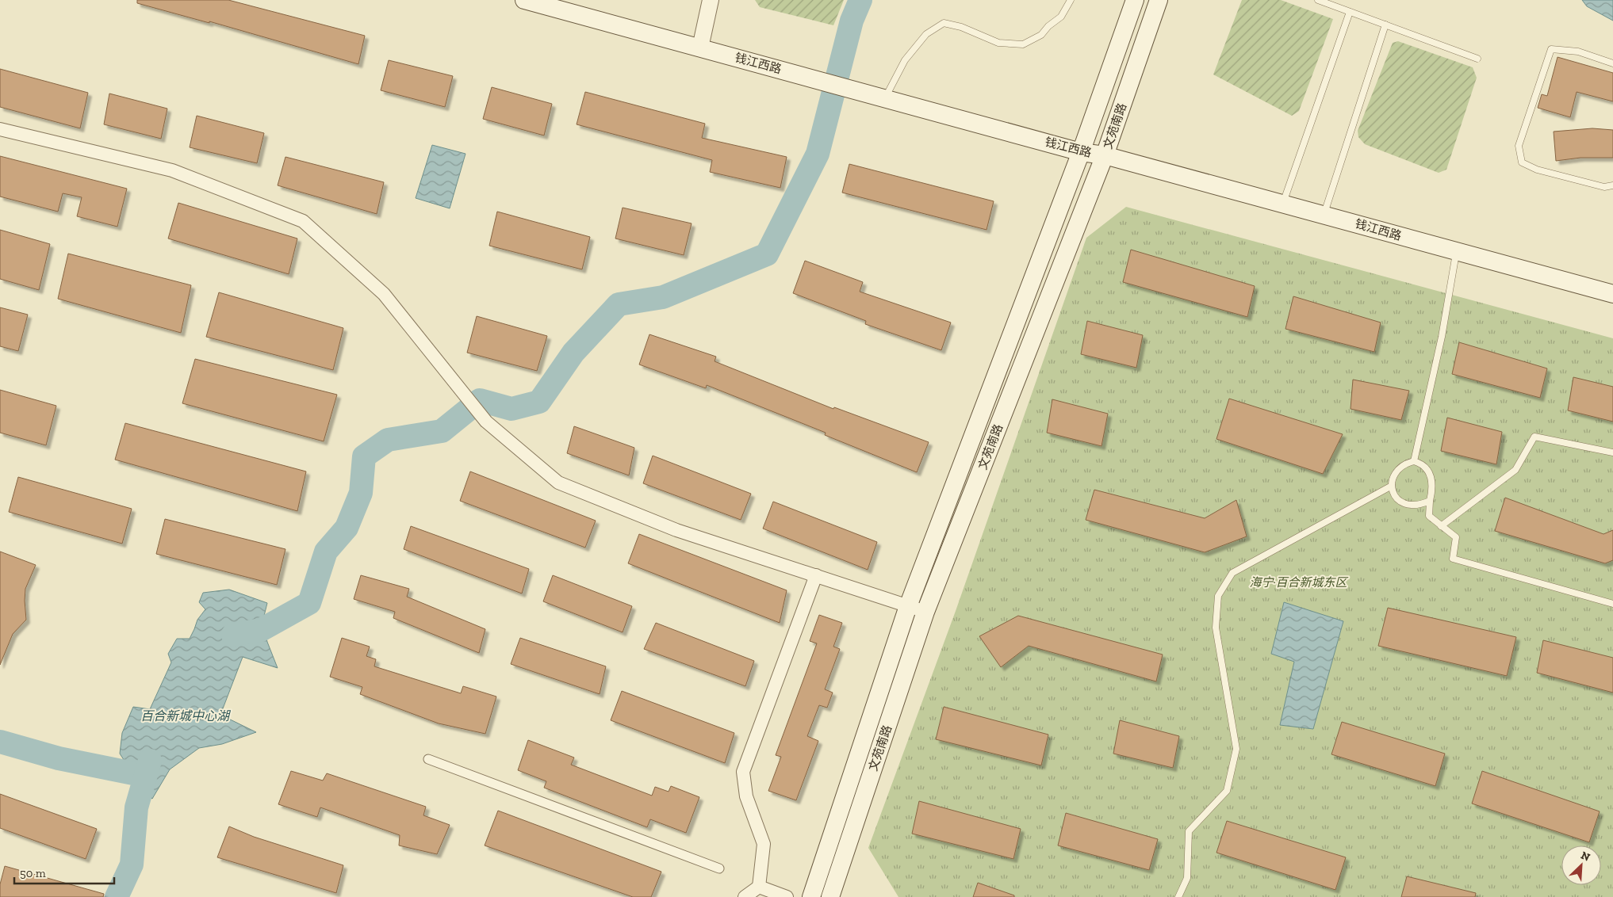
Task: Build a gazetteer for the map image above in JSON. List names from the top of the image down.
{
  "streets": {
    "main road": ["钱江西路", "文苑南路"]
  },
  "crossings": [
    ["钱江西路", "文苑南路"]
  ],
  "water": ["百合新城中心湖"],
  "parks": ["海宁·百合新城东区"],
  "scale_bar": "50 m",
  "north": "top right"
}
